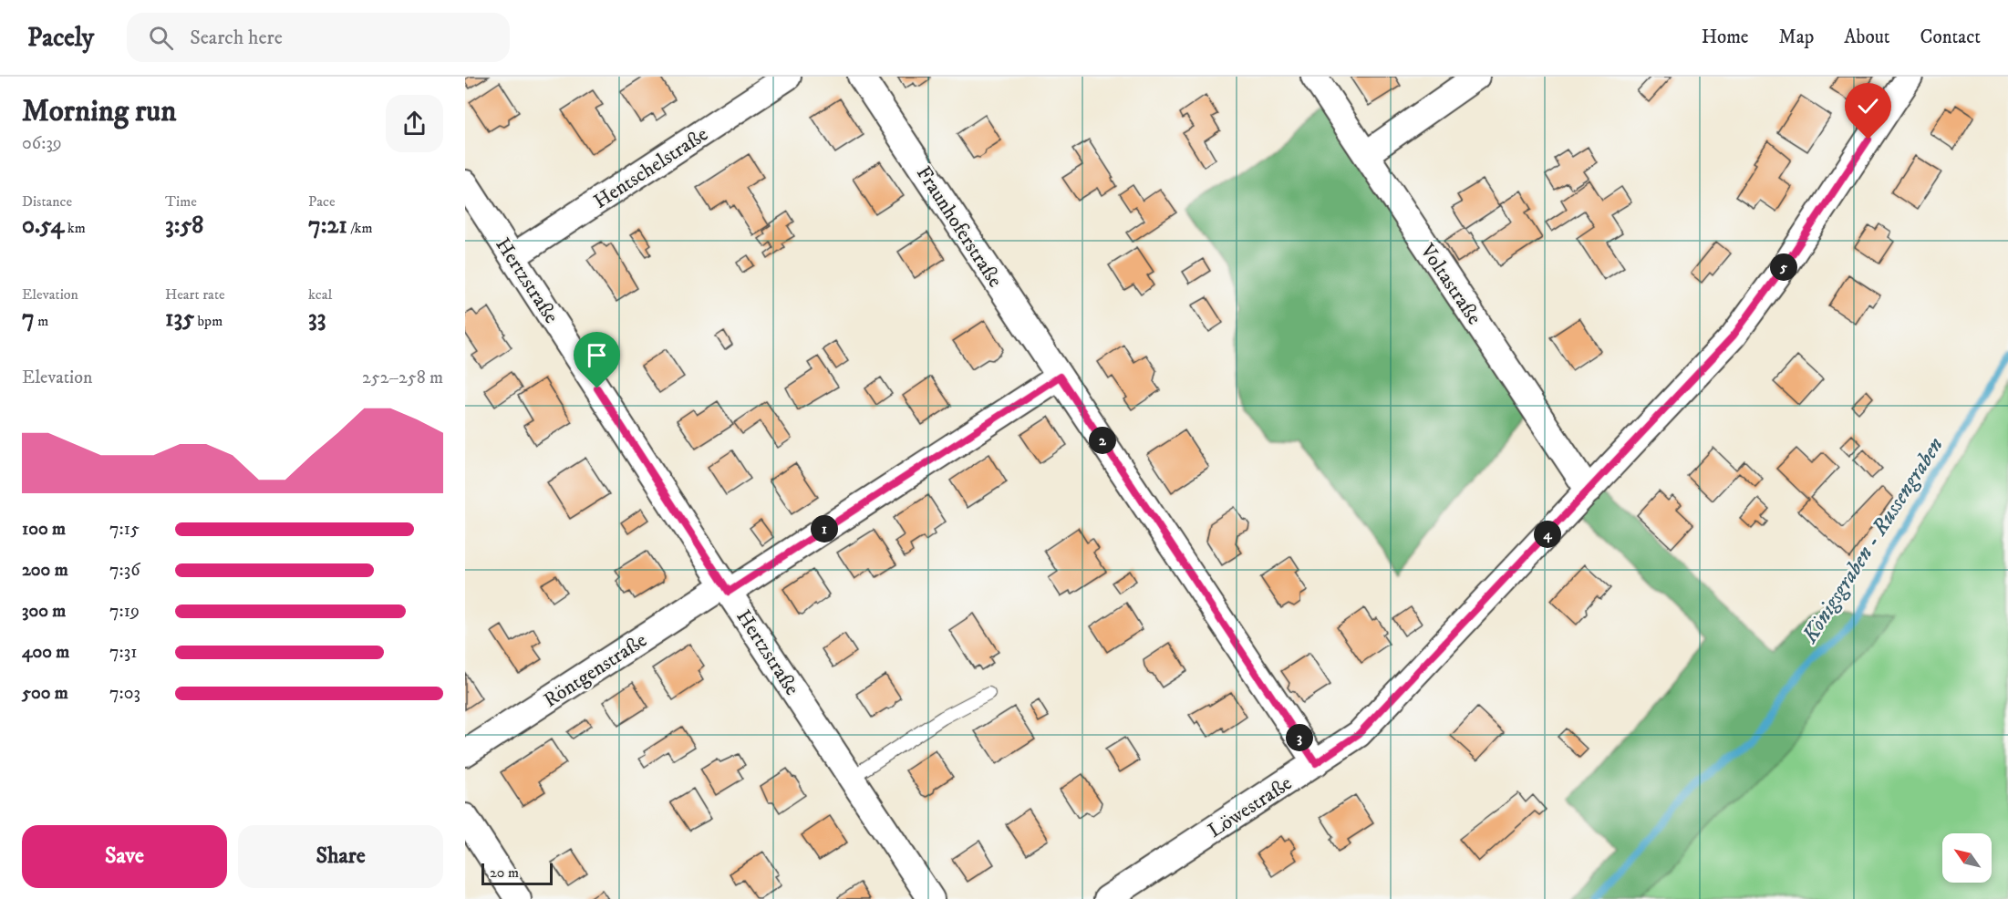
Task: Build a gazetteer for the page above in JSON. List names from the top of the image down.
{
  "streets": {
    "street": [
      "Hentschelstraße",
      "Fraunhoferstraße",
      "Hertzstraße",
      "Voltastraße",
      "Röntgenstraße",
      "Löwestraße"
    ]
  },
  "crossings": [
    ["Hentschelstraße", "Hertzstraße"],
    ["Fraunhoferstraße", "Löwestraße"],
    ["Hertzstraße", "Röntgenstraße"],
    ["Voltastraße", "Löwestraße"]
  ],
  "water": ["Königsgraben - Russengraben"],
  "scale_bar": "20 m",
  "north": "top left",
  "page": {
    "header": "Pacely",
    "search": "Search here",
    "nav": [
      "Home",
      "Map",
      "About",
      "Contact"
    ],
    "heading": ["Morning run", "06:39"],
    "stats": [
      ["Distance", "0.54 km"],
      ["Time", "3:58"],
      ["Pace", "7:21 /km"],
      ["Elevation", "7 m"],
      ["Heart rate", "135 bpm"],
      ["kcal", "33"]
    ],
    "pins": [
      "5",
      "2",
      "1",
      "4",
      "3"
    ],
    "chart": ["Elevation", "252–258 m"],
    "list": [
      {
        "name": "100 m",
        "note": "7:15"
      },
      {
        "name": "200 m",
        "note": "7:36"
      },
      {
        "name": "300 m",
        "note": "7:19"
      },
      {
        "name": "400 m",
        "note": "7:31"
      },
      {
        "name": "500 m",
        "note": "7:03"
      }
    ],
    "buttons": ["Save", "Share"],
    "scale": "20 m"
  }
}
